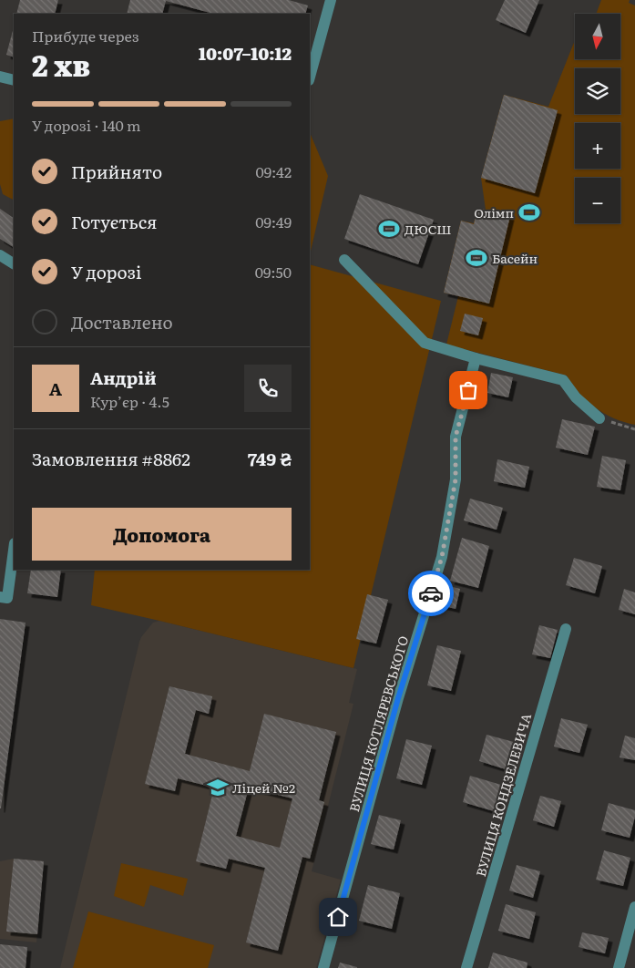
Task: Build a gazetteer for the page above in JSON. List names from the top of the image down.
{
  "streets": {
    "street": ["ВУЛИЦЯ КОТЛЯРЕВСЬКОГО", "ВУЛИЦЯ КОНДЗЕЛЕВИЧА"]
  },
  "places": {
    "sports": ["Олімп", "ДЮСШ", "Басейн"],
    "school or university": ["Ліцей №2"]
  },
  "north": "bottom",
  "page": {
    "map_buttons": ["+", "−"],
    "heading": ["2 хв", "Прибуде через", "10:07–10:12"],
    "panel": [
      "Андрій",
      "Кур’єр · 4.5",
      "Замовлення #8862",
      "749 ₴"
    ],
    "bar": "У дорозі · 140 m",
    "list": [
      ["Прийнято", "09:42"],
      ["Готується", "09:49"],
      ["У дорозі", "09:50"],
      "Доставлено"
    ],
    "round": "А",
    "buttons": "Допомога"
  }
}
